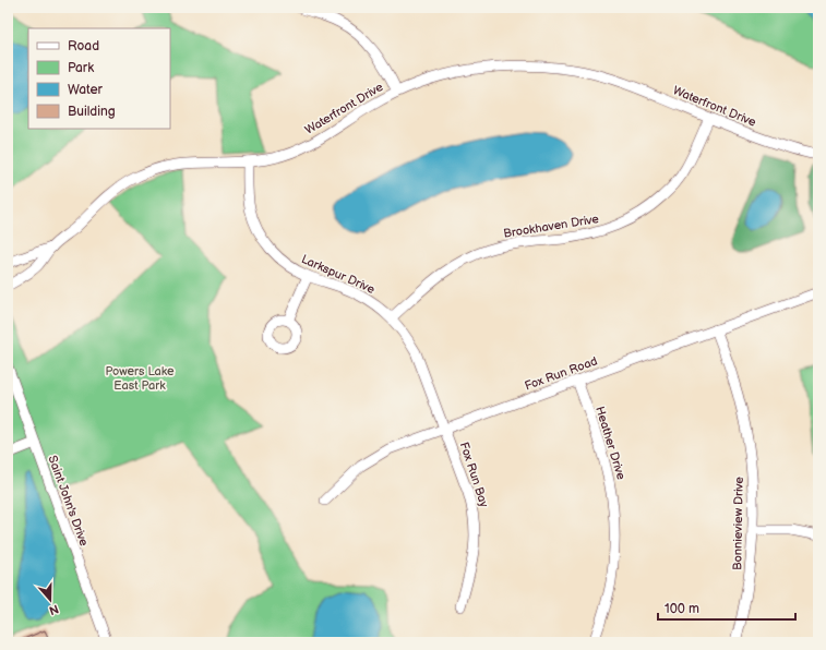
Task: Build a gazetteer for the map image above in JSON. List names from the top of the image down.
{
  "streets": {
    "street": [
      "Waterfront Drive",
      "Brookhaven Drive",
      "Larkspur Drive",
      "Fox Run Road",
      "Heather Drive",
      "Fox Run Bay",
      "Saint John's Drive",
      "Bonnieview Drive"
    ]
  },
  "crossings": [
    ["Waterfront Drive", "Brookhaven Drive"],
    ["Waterfront Drive", "Larkspur Drive"],
    ["Brookhaven Drive", "Larkspur Drive"],
    ["Larkspur Drive", "Fox Run Road"],
    ["Larkspur Drive", "Fox Run Bay"],
    ["Fox Run Road", "Heather Drive"],
    ["Fox Run Road", "Fox Run Bay"],
    ["Fox Run Road", "Bonnieview Drive"]
  ],
  "parks": ["Powers Lake East Park"],
  "legend": [
    "Road",
    "Park",
    "Water",
    "Building"
  ],
  "scale_bar": "100 m",
  "north": "bottom"
}
